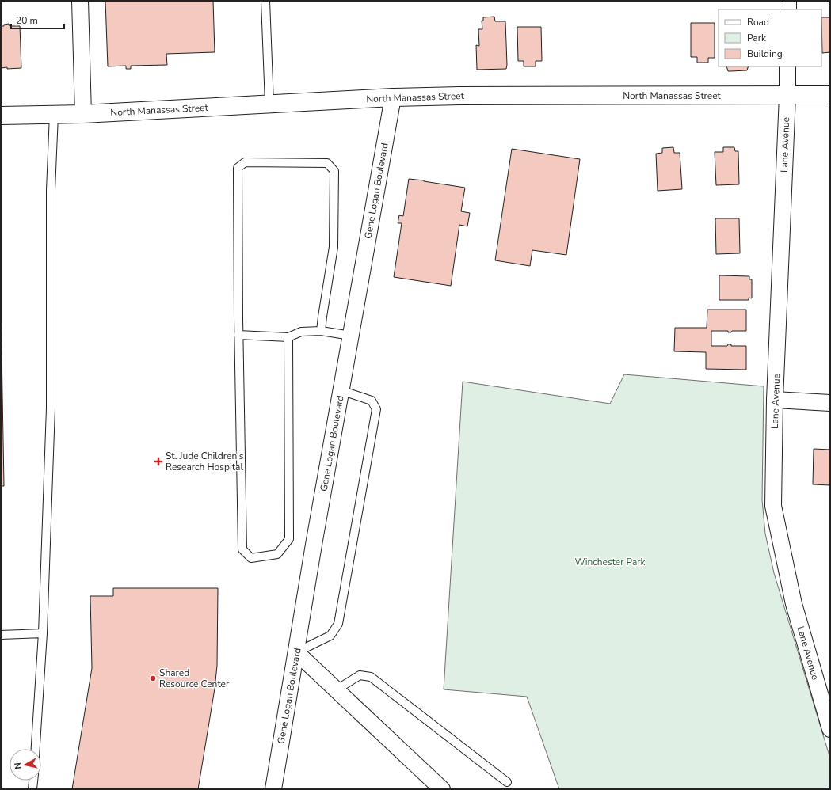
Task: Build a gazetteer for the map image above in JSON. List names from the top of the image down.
{
  "streets": {
    "street": ["North Manassas Street", "Lane Avenue", "Gene Logan Boulevard"]
  },
  "crossings": [
    ["North Manassas Street", "Lane Avenue"],
    ["North Manassas Street", "Gene Logan Boulevard"]
  ],
  "parks": ["Winchester Park"],
  "places": {
    "health": ["St. Jude Children's Research Hospital"],
    "other": ["Shared Resource Center"]
  },
  "legend": ["Road", "Park", "Building"],
  "scale_bar": "20 m",
  "north": "left"
}
